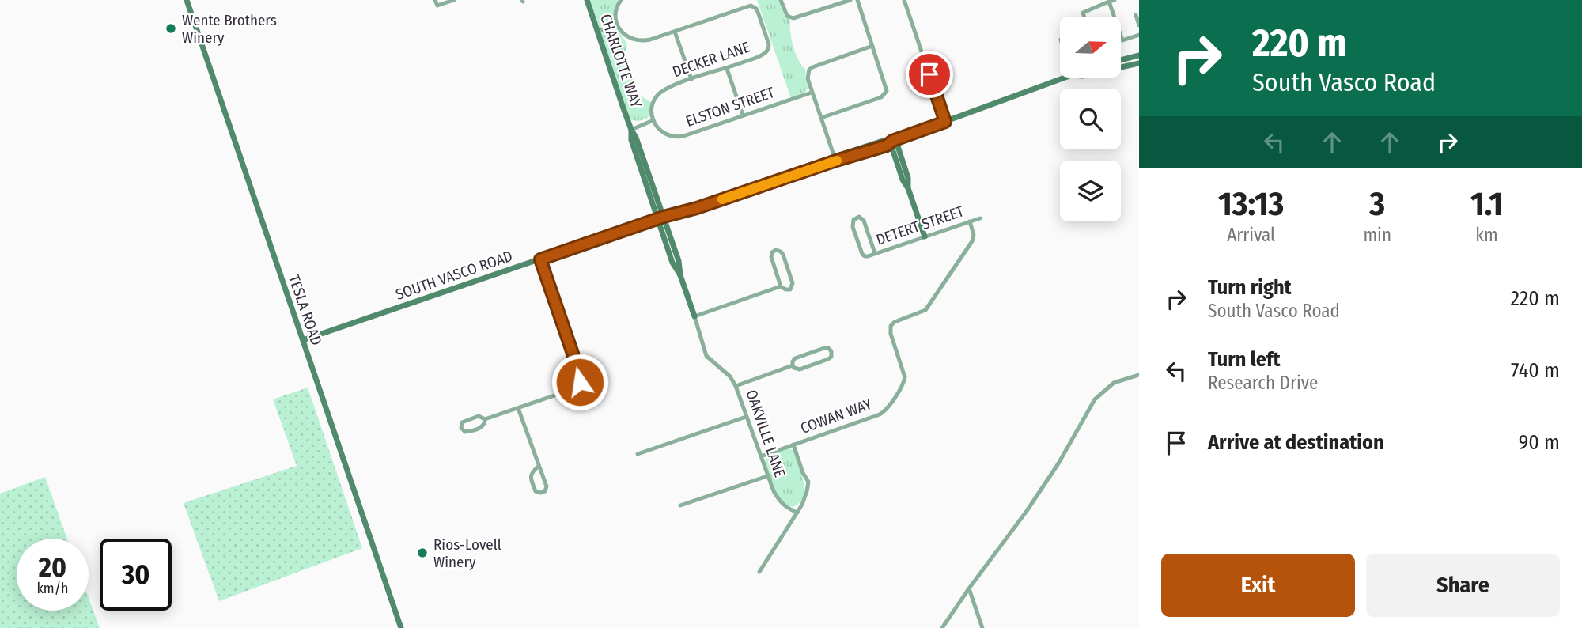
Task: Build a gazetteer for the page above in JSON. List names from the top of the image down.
{
  "streets": {
    "main road": [
      "CHARLOTTE WAY",
      "SOUTH VASCO ROAD",
      "TESLA ROAD",
      "OAKVILLE LANE"
    ],
    "street": [
      "DECKER LANE",
      "ELSTON STREET",
      "DETERT STREET",
      "COWAN WAY"
    ]
  },
  "crossings": [
    ["DECKER LANE", "ELSTON STREET"],
    ["CHARLOTTE WAY", "SOUTH VASCO ROAD"],
    ["CHARLOTTE WAY", "OAKVILLE LANE"],
    ["DETERT STREET", "COWAN WAY"],
    ["SOUTH VASCO ROAD", "TESLA ROAD"],
    ["SOUTH VASCO ROAD", "OAKVILLE LANE"],
    ["COWAN WAY", "OAKVILLE LANE"]
  ],
  "places": ["Wente Brothers Winery", "Rios-Lovell Winery"],
  "north": "right",
  "page": {
    "turn": ["220 m", "South Vasco Road"],
    "eta": [
      "13:13",
      "Arrival",
      "3",
      "min",
      "1.1",
      "km"
    ],
    "list": [
      {
        "name": "Turn right",
        "note": "South Vasco Road",
        "value": "220 m"
      },
      {
        "name": "Turn left",
        "note": "Research Drive",
        "value": "740 m"
      },
      {
        "name": "Arrive at destination",
        "value": "90 m"
      }
    ],
    "speed": "20 km/h",
    "limit": "30",
    "buttons": ["Exit", "Share"]
  }
}
